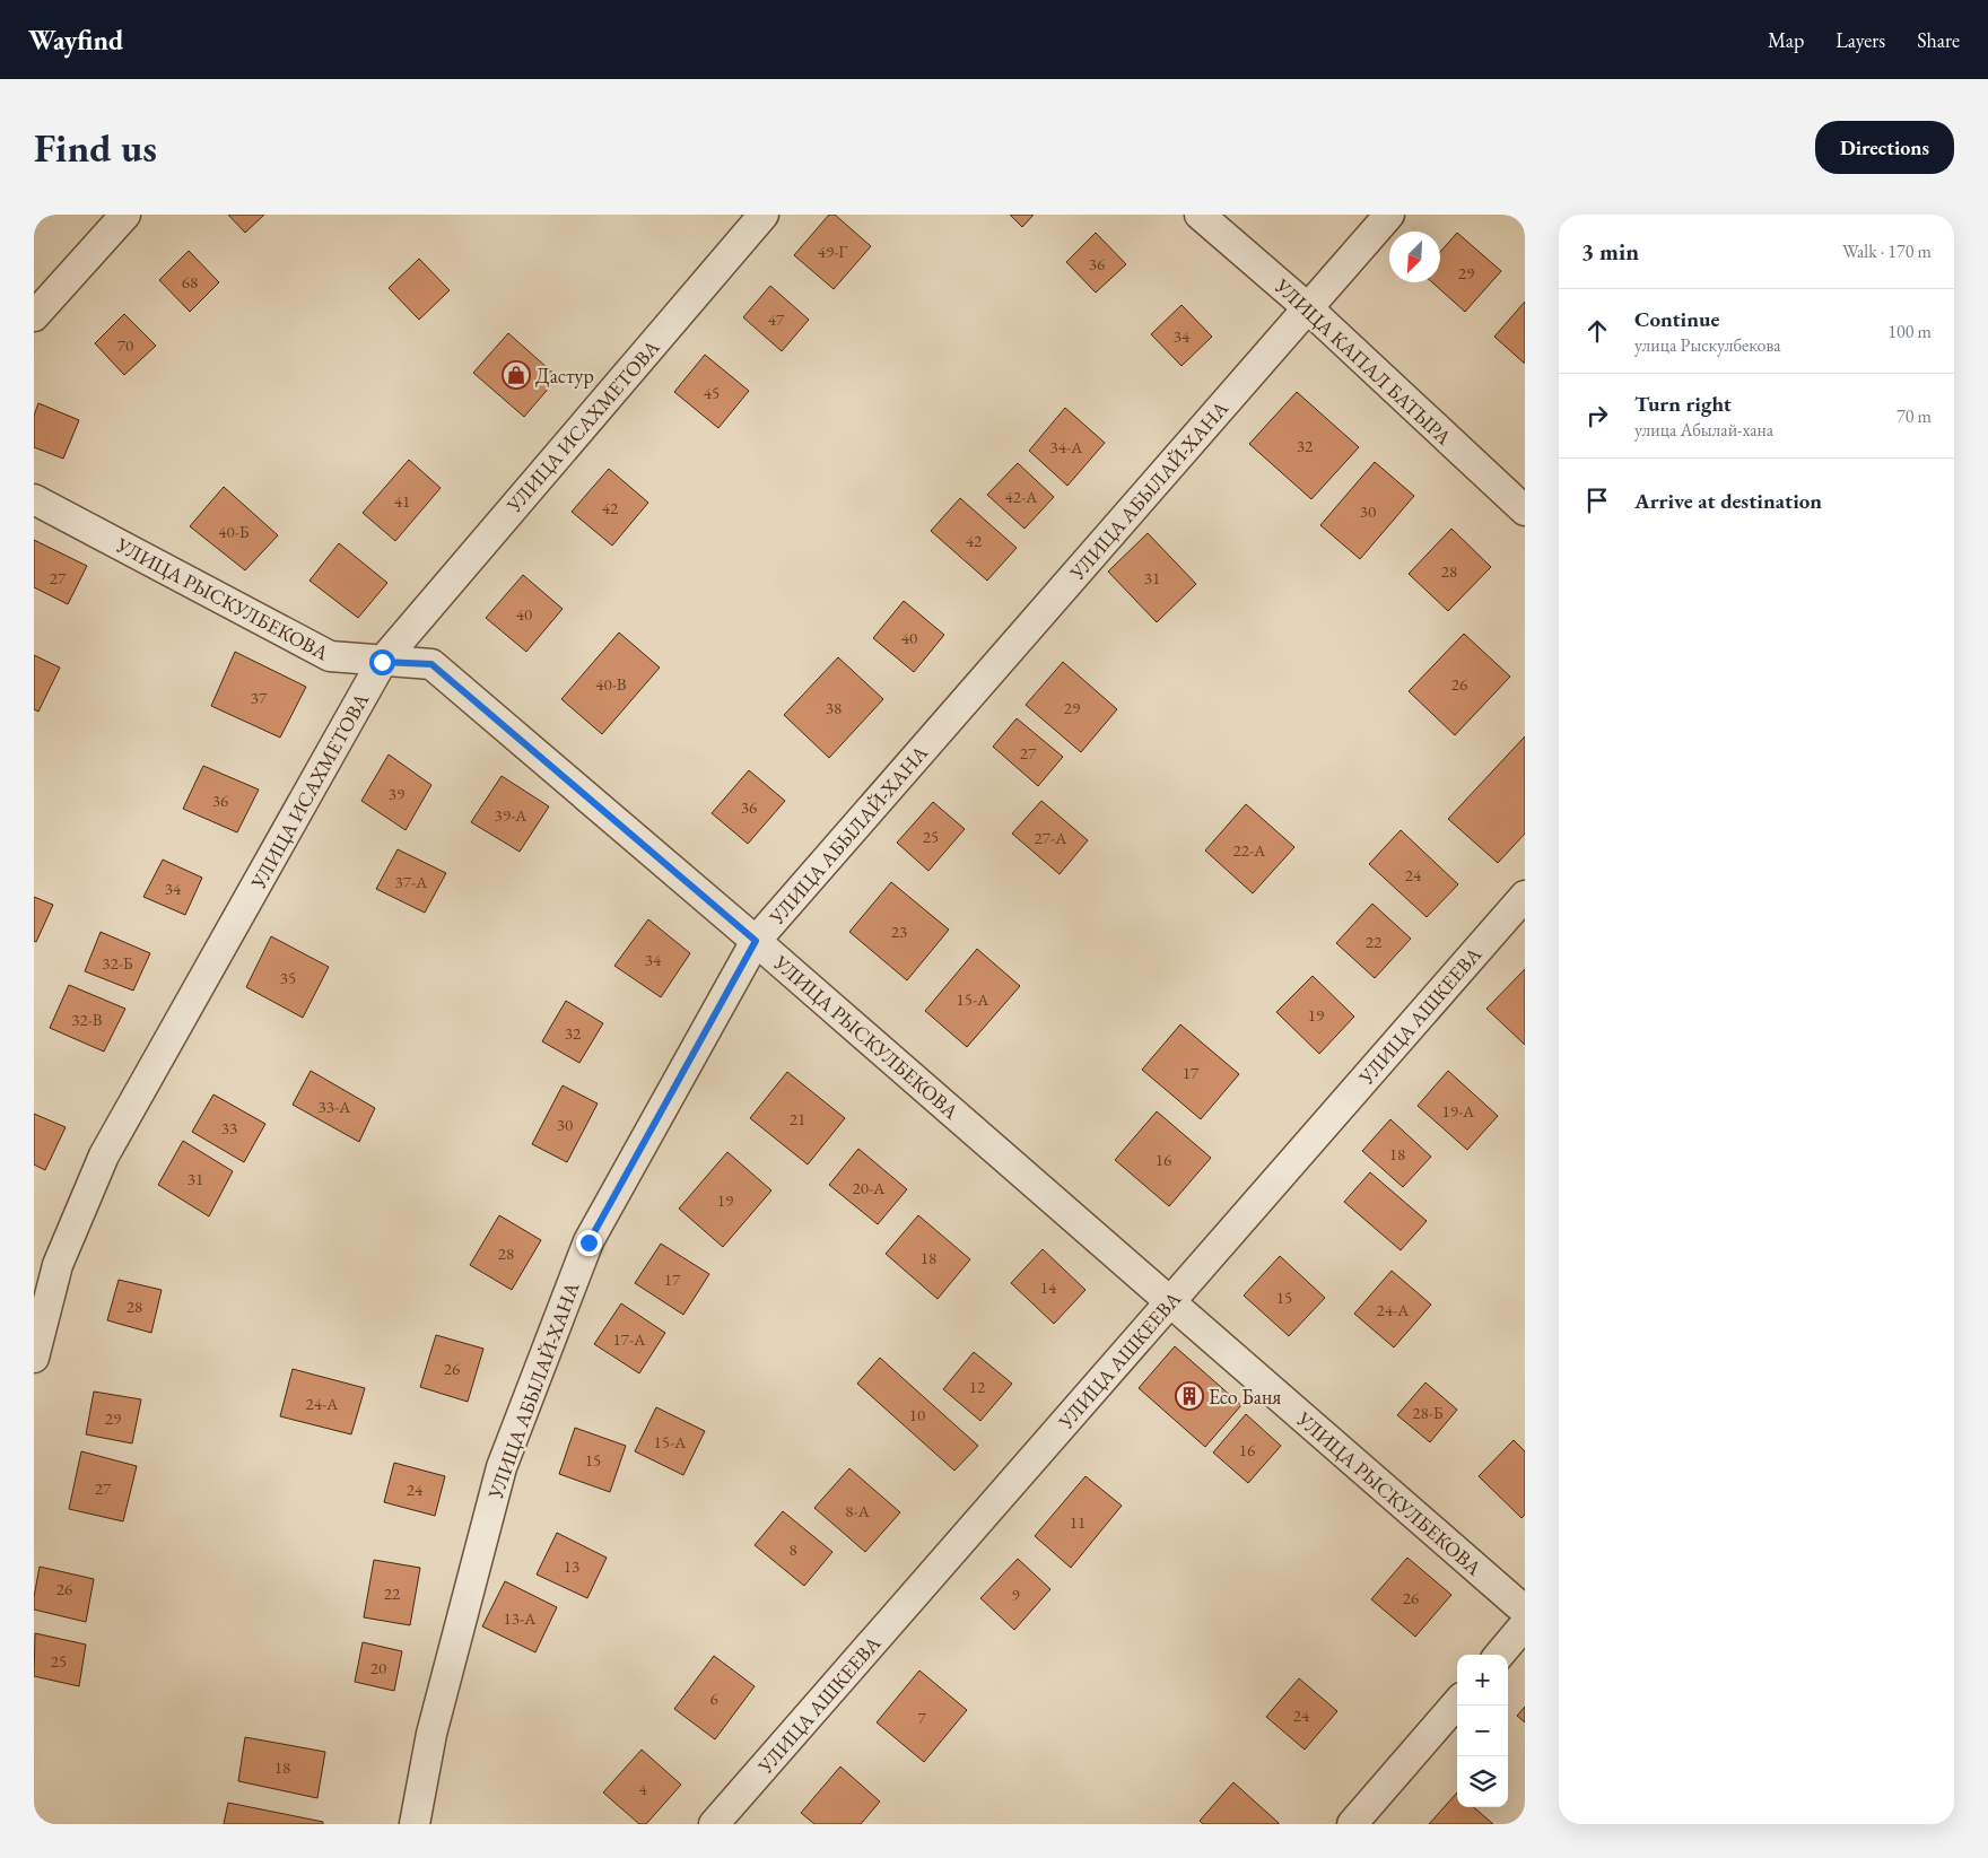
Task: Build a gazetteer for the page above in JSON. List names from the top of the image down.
{
  "streets": {
    "street": [
      "УЛИЦА КАПАЛ БАТЫРА",
      "УЛИЦА ИСАХМЕТОВА",
      "УЛИЦА АБЫЛАЙ-ХАНА",
      "УЛИЦА РЫСКУЛБЕКОВА",
      "УЛИЦА АШКЕЕВА"
    ]
  },
  "crossings": [
    ["УЛИЦА КАПАЛ БАТЫРА", "УЛИЦА АБЫЛАЙ-ХАНА"],
    ["УЛИЦА ИСАХМЕТОВА", "УЛИЦА РЫСКУЛБЕКОВА"],
    ["УЛИЦА АБЫЛАЙ-ХАНА", "УЛИЦА РЫСКУЛБЕКОВА"],
    ["УЛИЦА РЫСКУЛБЕКОВА", "УЛИЦА АШКЕЕВА"]
  ],
  "places": {
    "shop": ["Дастур"],
    "building": ["Eco Баня"]
  },
  "house_numbers": [
    "49-Г",
    "36",
    "29",
    "68",
    "47",
    "34",
    "70",
    "45",
    "32",
    "34-А",
    "42-А",
    "41",
    "42",
    "30",
    "40-Б",
    "42",
    "28",
    "27",
    "31",
    "40",
    "40",
    "40-В",
    "26",
    "37",
    "38",
    "29",
    "27",
    "39",
    "36",
    "36",
    "39-А",
    "25",
    "27-А",
    "22-А",
    "24",
    "37-А",
    "34",
    "23",
    "22",
    "34",
    "32-Б",
    "35",
    "15-А",
    "19",
    "32-В",
    "32",
    "17",
    "33-А",
    "19-А",
    "21",
    "30",
    "33",
    "18",
    "16",
    "31",
    "20-А",
    "19",
    "28",
    "18",
    "17",
    "14",
    "15",
    "28",
    "24-А",
    "17-А",
    "26",
    "12",
    "24-А",
    "28-Б",
    "10",
    "29",
    "15-А",
    "16",
    "15",
    "27",
    "24",
    "8-А",
    "11",
    "8",
    "13",
    "26",
    "22",
    "9",
    "26",
    "13-А",
    "25",
    "20",
    "6",
    "24",
    "7",
    "18",
    "4"
  ],
  "north": "bottom left",
  "page": {
    "header": "Wayfind",
    "nav": ["Map", "Layers", "Share"],
    "buttons": "Directions",
    "title": "Find us",
    "heading": ["3 min", "Walk · 170 m"],
    "list": [
      ["Continue", "улица Рыскулбекова", "100 m"],
      ["Turn right", "улица Абылай-хана", "70 m"],
      "Arrive at destination"
    ],
    "map_buttons": ["+", "−"]
  }
}
